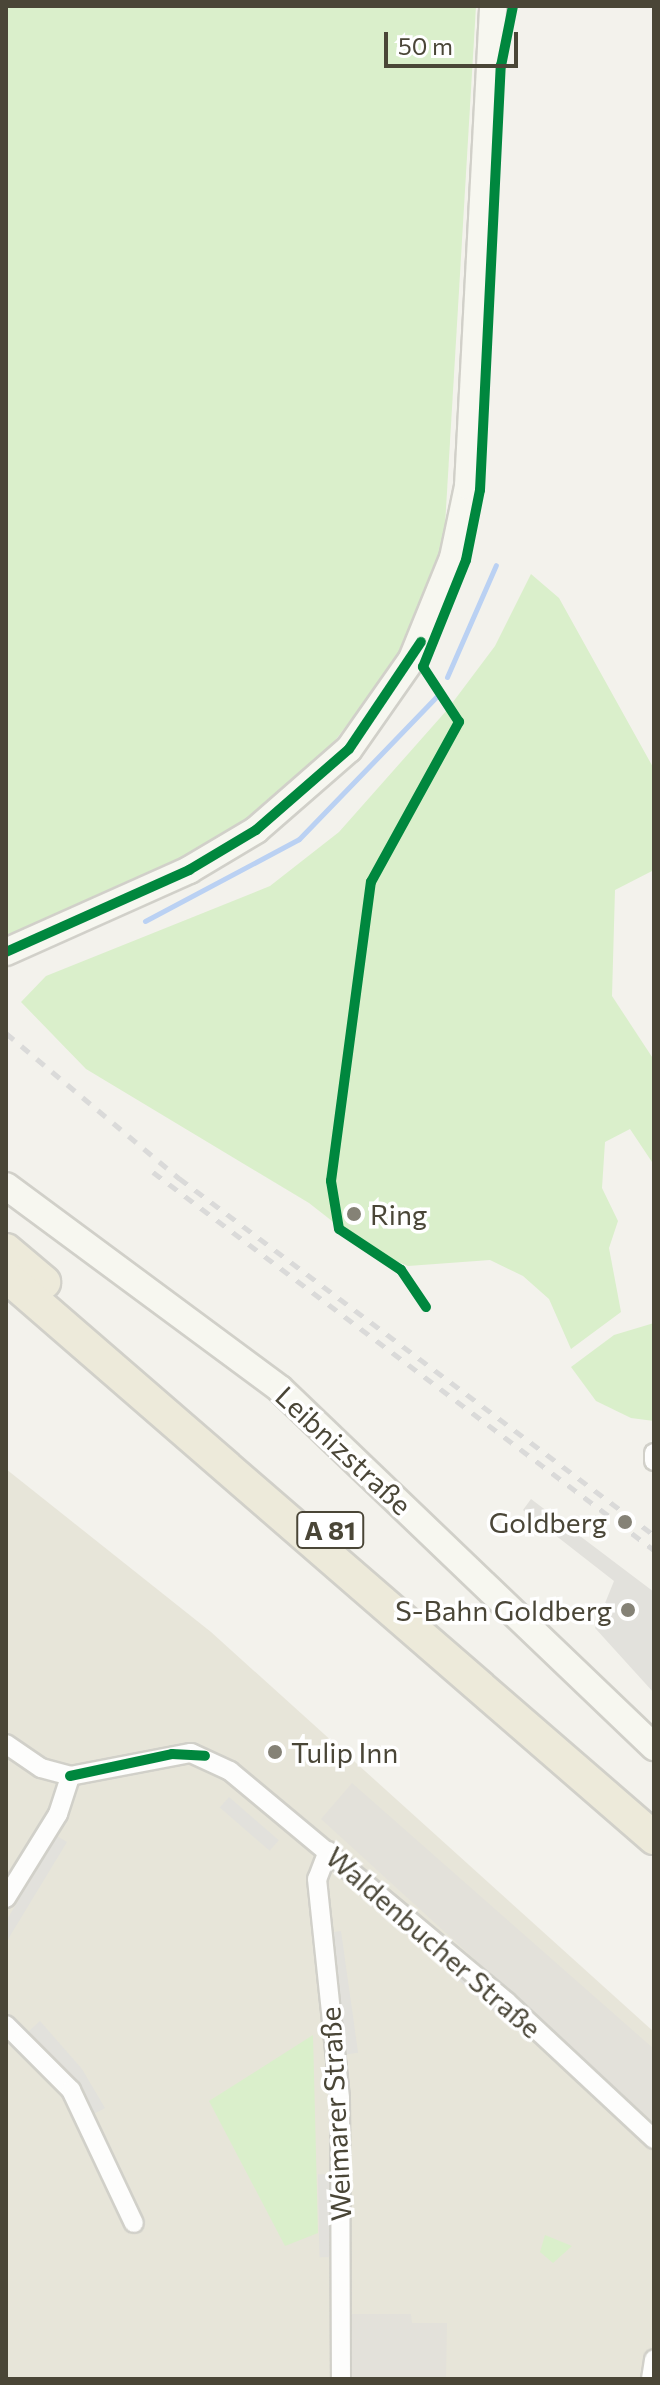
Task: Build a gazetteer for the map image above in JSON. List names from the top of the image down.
{
  "streets": {
    "highway": ["A 81"],
    "street": ["Leibnizstraße", "Waldenbucher Straße", "Weimarer Straße"]
  },
  "crossings": [
    ["Waldenbucher Straße", "Weimarer Straße"]
  ],
  "places": [
    "Ring",
    "Goldberg",
    "S-Bahn Goldberg",
    "Tulip Inn"
  ],
  "scale_bar": "50 m"
}
